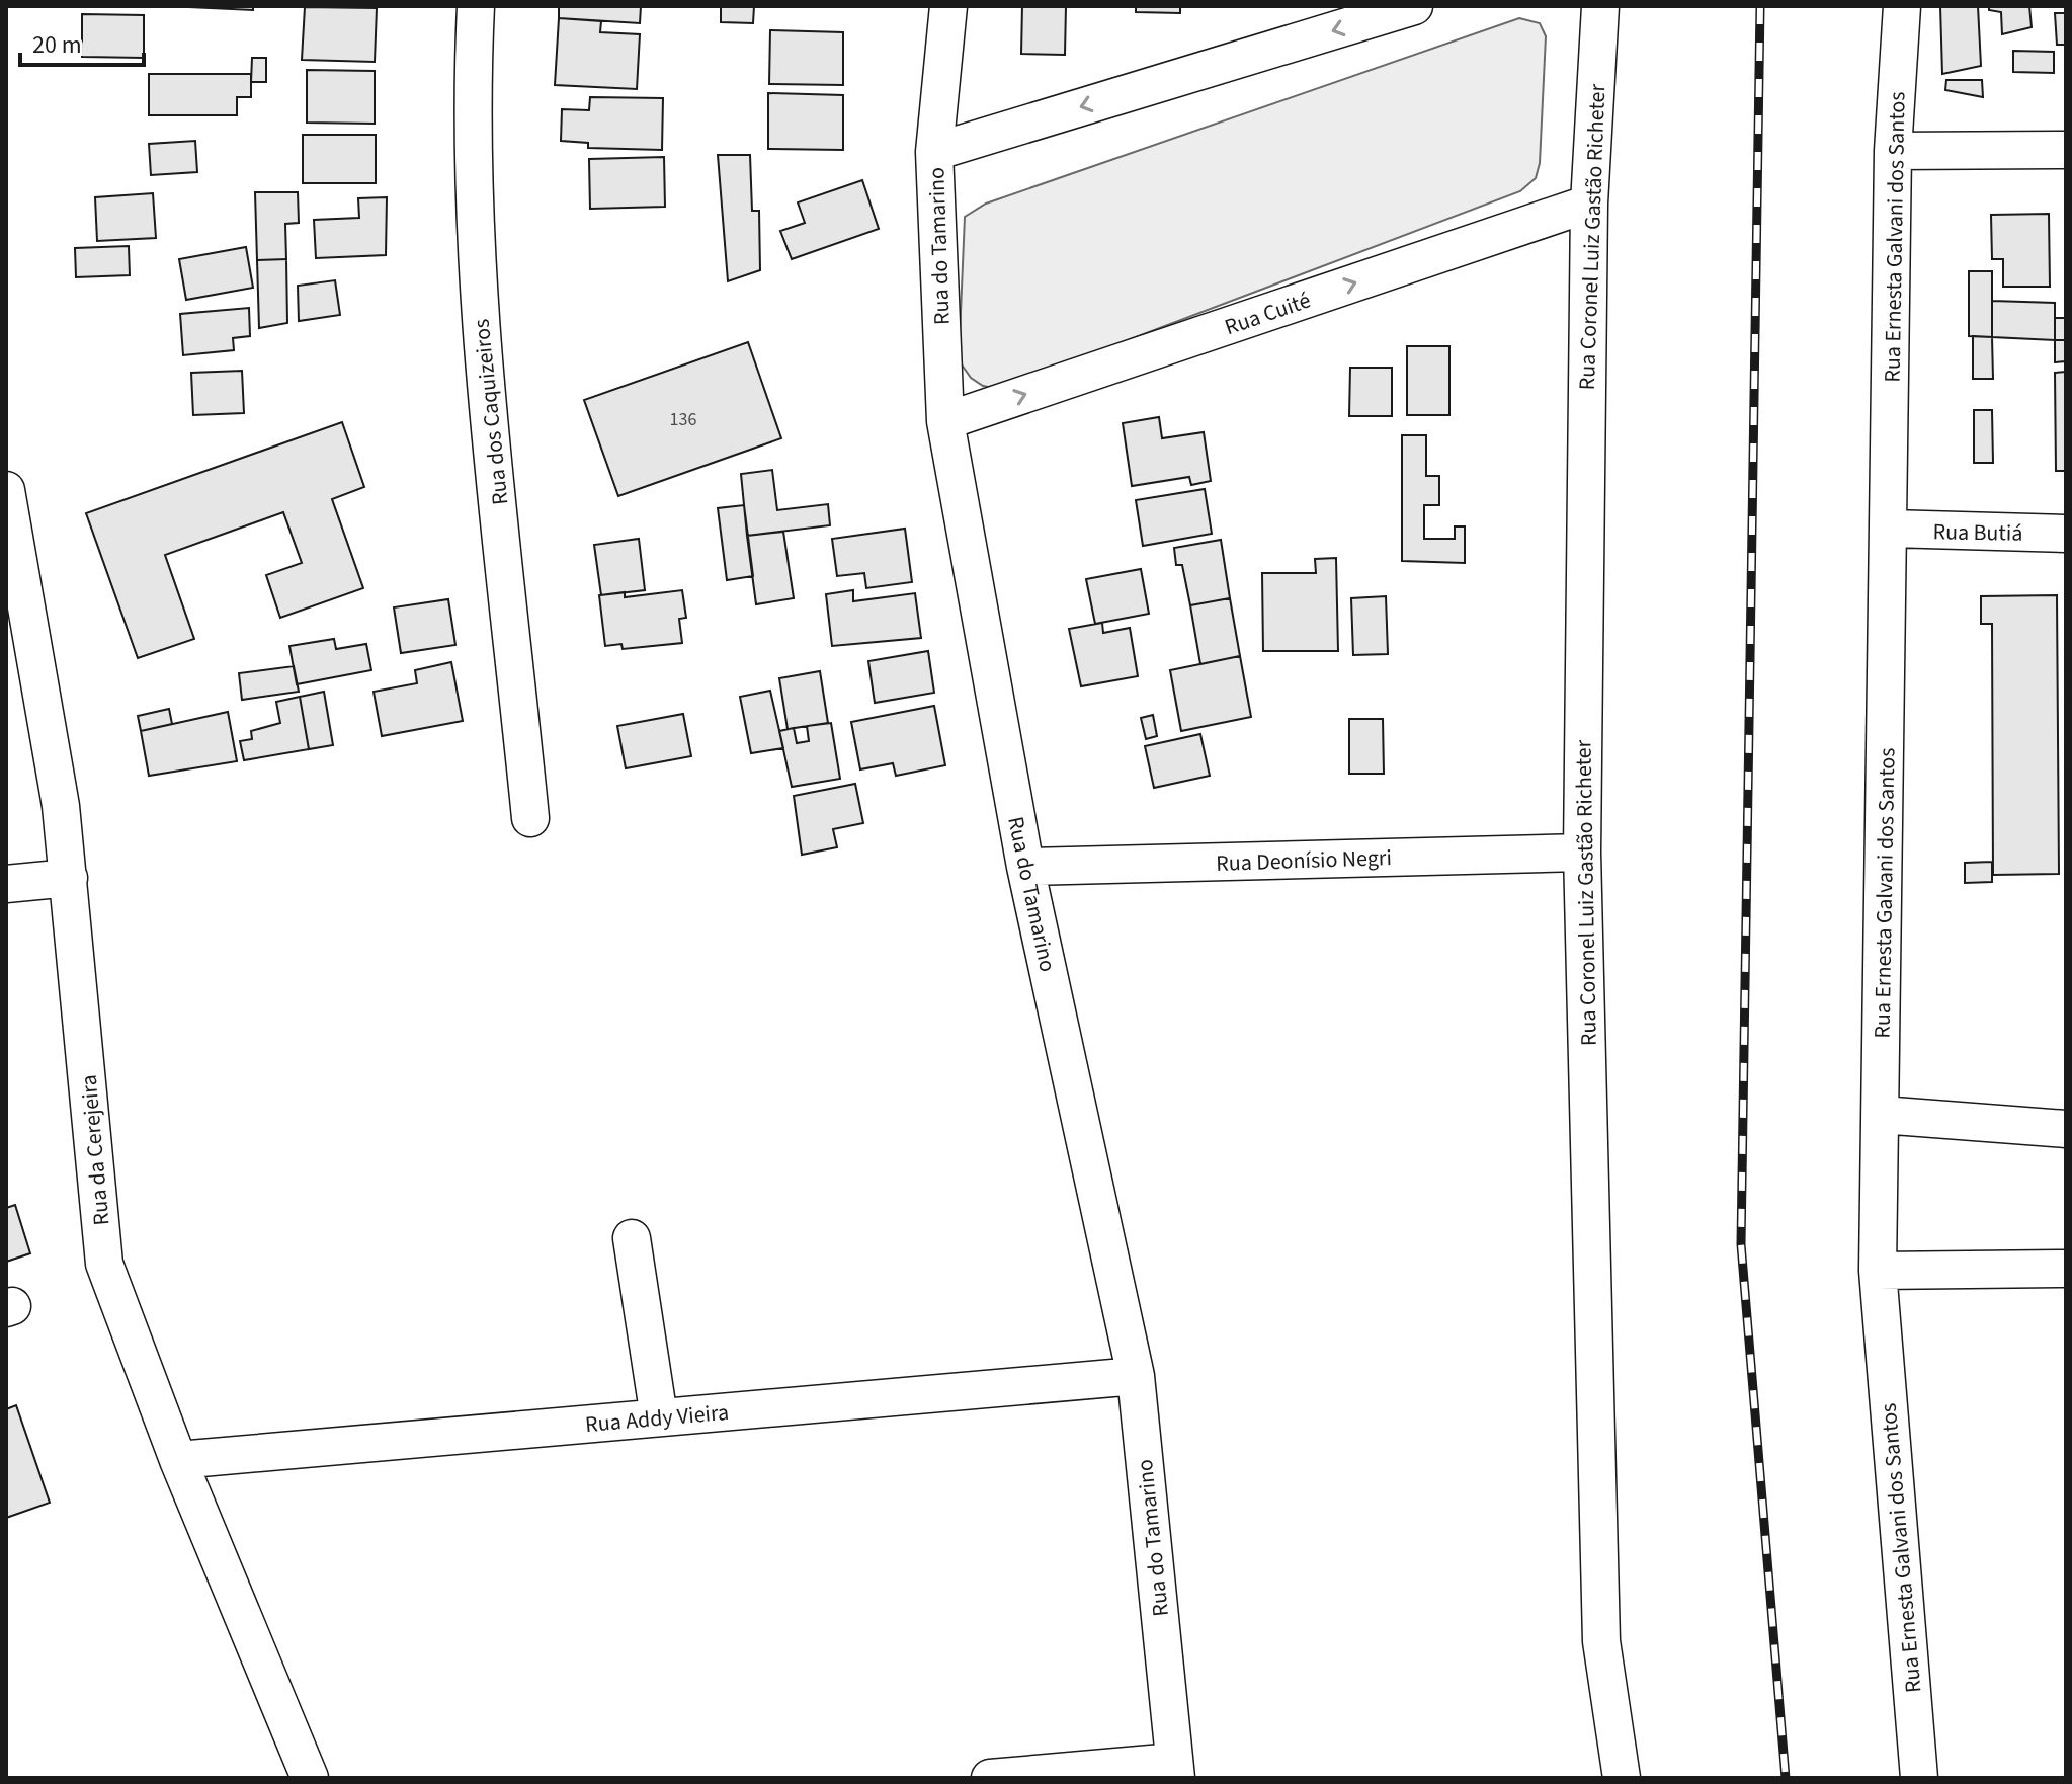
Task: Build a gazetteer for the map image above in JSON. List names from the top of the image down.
{
  "streets": {
    "street": [
      "Rua Coronel Luiz Gastão Richeter",
      "Rua Ernesta Galvani dos Santos",
      "Rua do Tamarino",
      "Rua Cuité",
      "Rua dos Caquizeiros",
      "Rua Butiá",
      "Rua Deonísio Negri",
      "Rua da Cerejeira",
      "Rua Addy Vieira"
    ]
  },
  "crossings": [
    ["Rua Coronel Luiz Gastão Richeter", "Rua Cuité"],
    ["Rua Coronel Luiz Gastão Richeter", "Rua Deonísio Negri"],
    ["Rua Ernesta Galvani dos Santos", "Rua Butiá"],
    ["Rua do Tamarino", "Rua Cuité"],
    ["Rua do Tamarino", "Rua Deonísio Negri"],
    ["Rua do Tamarino", "Rua Addy Vieira"],
    ["Rua da Cerejeira", "Rua Addy Vieira"]
  ],
  "house_numbers": ["136"],
  "scale_bar": "20 m"
}
